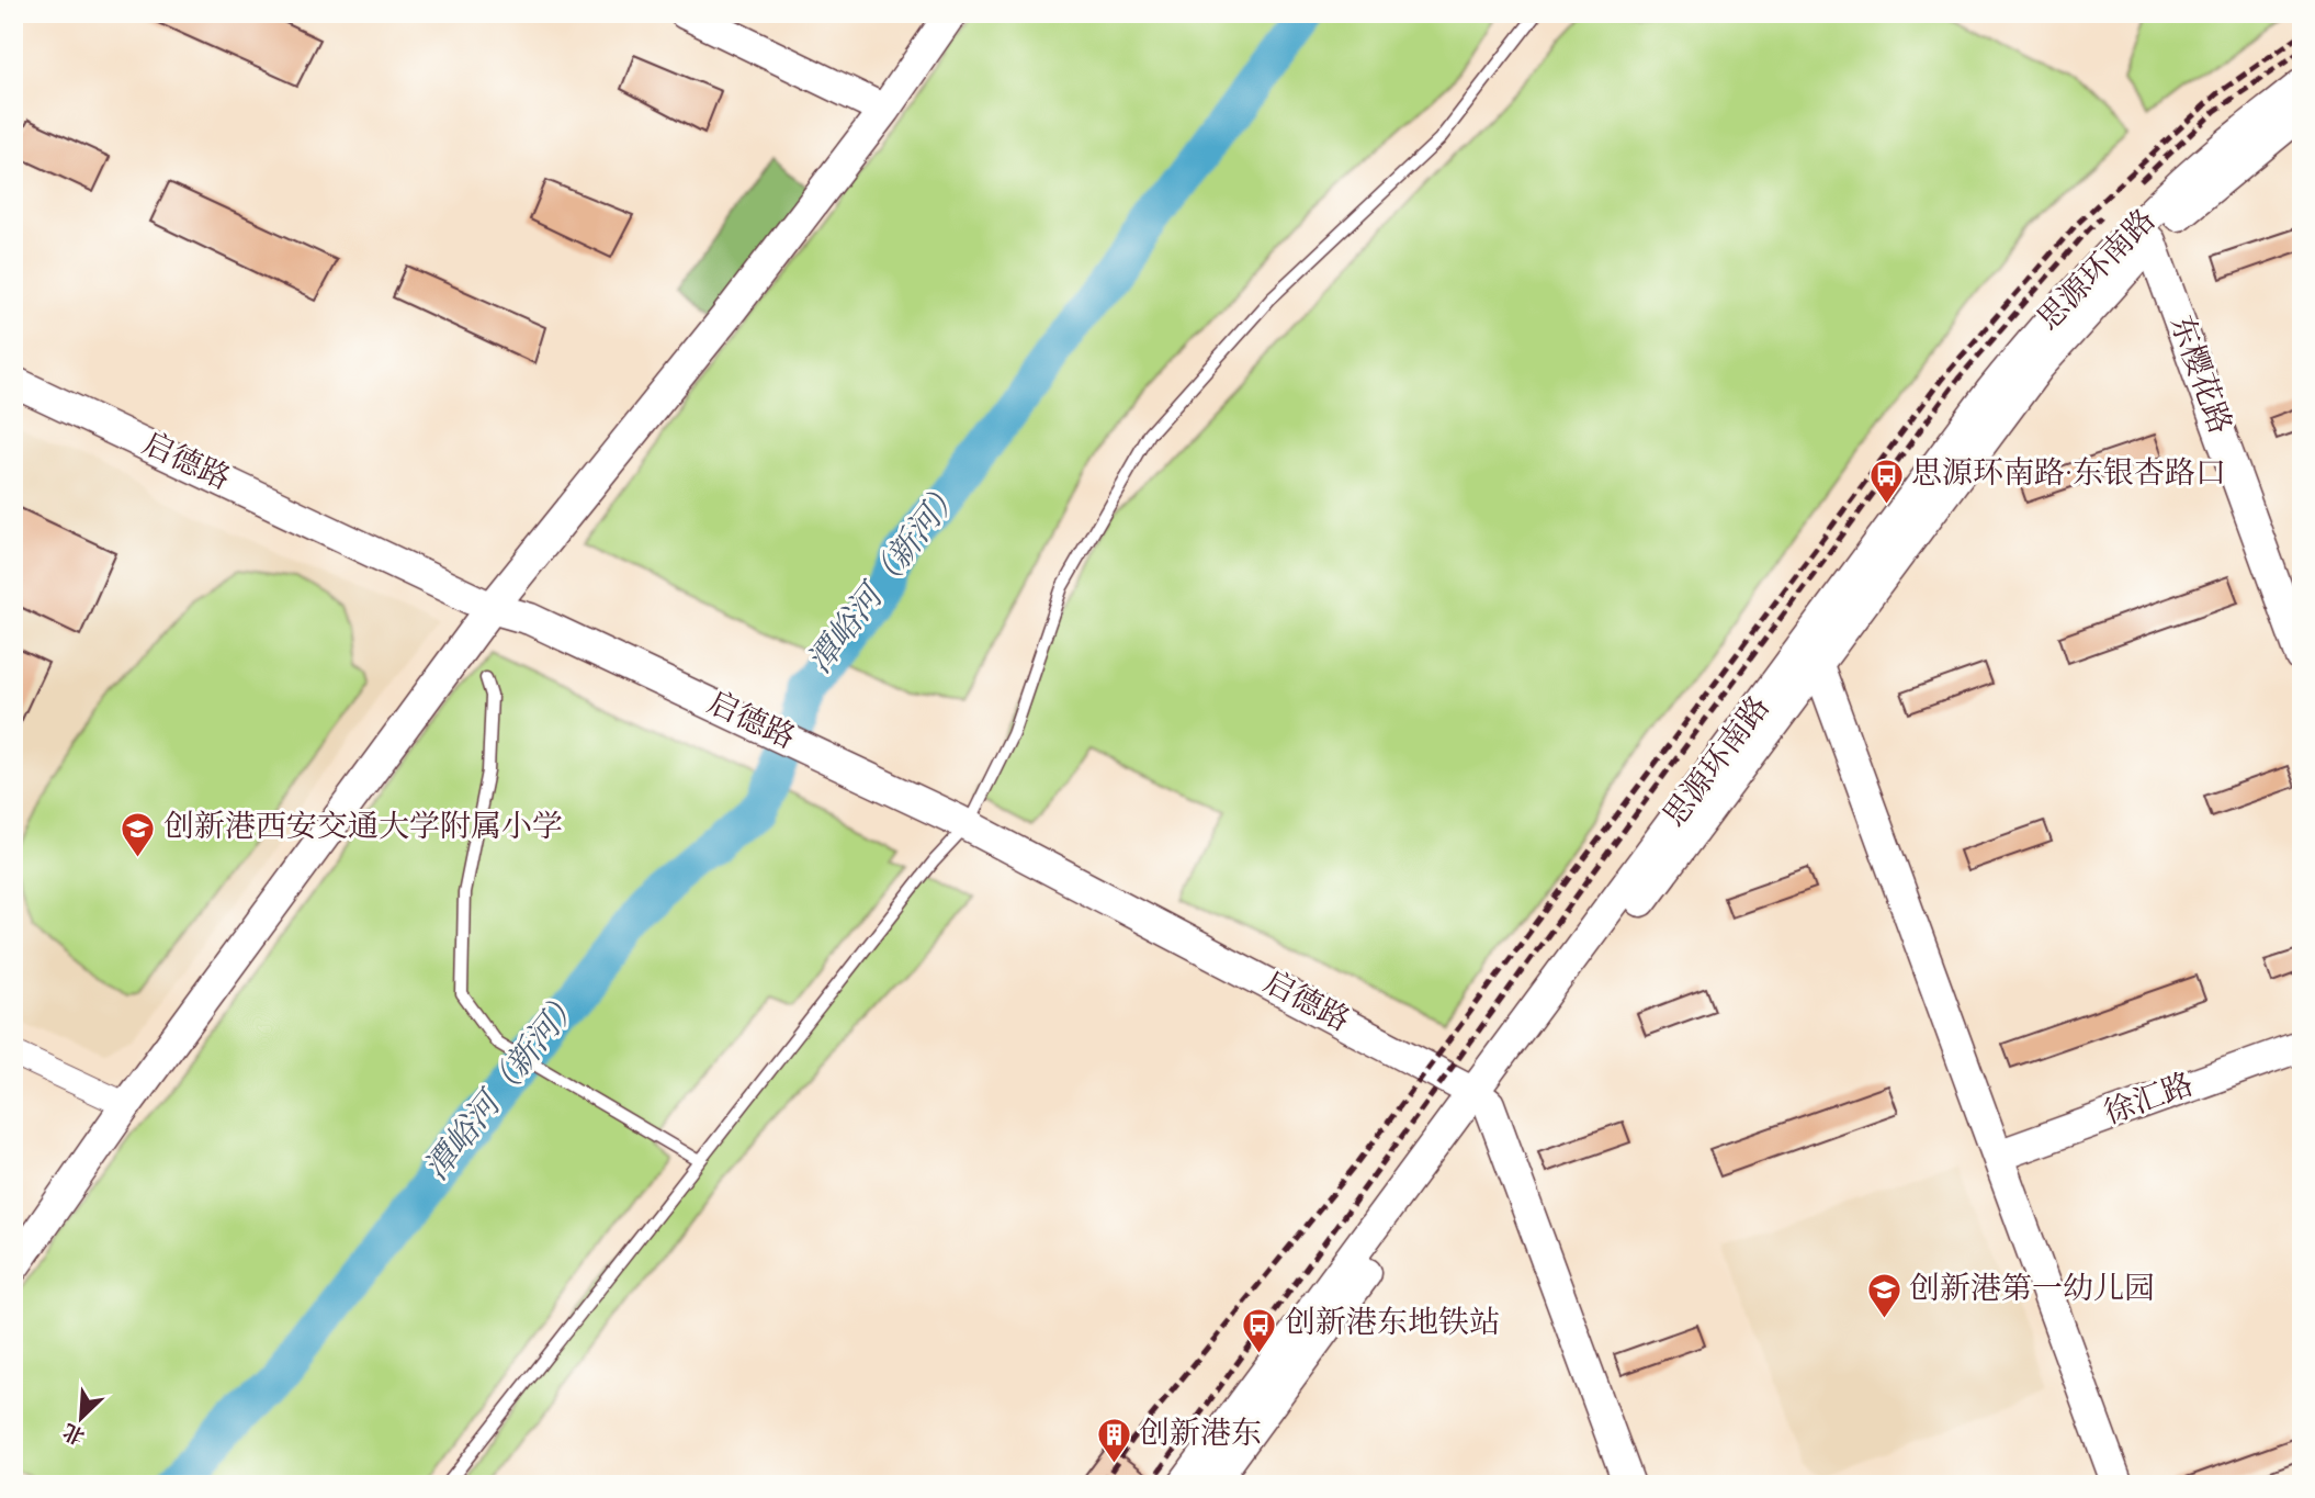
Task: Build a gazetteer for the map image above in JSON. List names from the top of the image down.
{
  "streets": {
    "street": [
      "思源环南路",
      "东樱花路",
      "启德路",
      "徐汇路"
    ]
  },
  "crossings": [
    ["思源环南路", "东樱花路"],
    ["思源环南路", "启德路"]
  ],
  "water": ["潭峪河（新河）"],
  "places": {
    "bus stop": ["思源环南路·东银杏路口", "创新港东地铁站"],
    "school or university": ["创新港西安交通大学附属小学", "创新港第一幼儿园"],
    "building": ["创新港东"]
  },
  "north": "bottom left"
}
